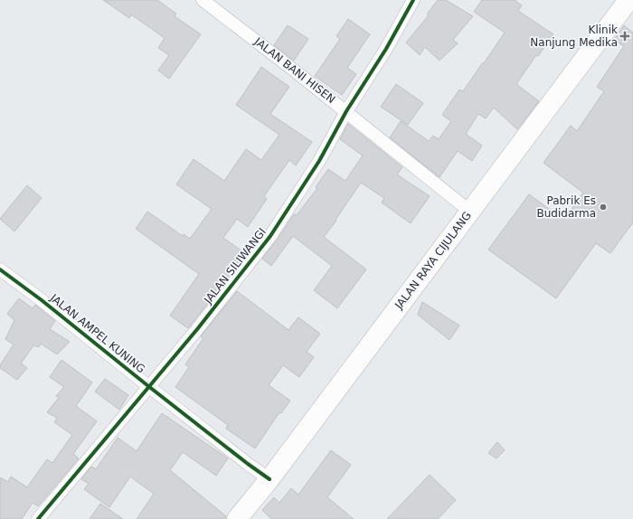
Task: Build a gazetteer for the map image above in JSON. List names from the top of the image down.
{
  "streets": {
    "highway": ["JALAN RAYA CIJULANG"],
    "street": ["JALAN BANI HISEN", "JALAN SILIWANGI", "JALAN AMPEL KUNING"]
  },
  "crossings": [
    ["JALAN BANI HISEN", "JALAN RAYA CIJULANG"],
    ["JALAN BANI HISEN", "JALAN SILIWANGI"],
    ["JALAN RAYA CIJULANG", "JALAN AMPEL KUNING"],
    ["JALAN SILIWANGI", "JALAN AMPEL KUNING"]
  ],
  "places": {
    "health": ["Klinik Nanjung Medika"],
    "other": ["Pabrik Es Budidarma"]
  }
}
